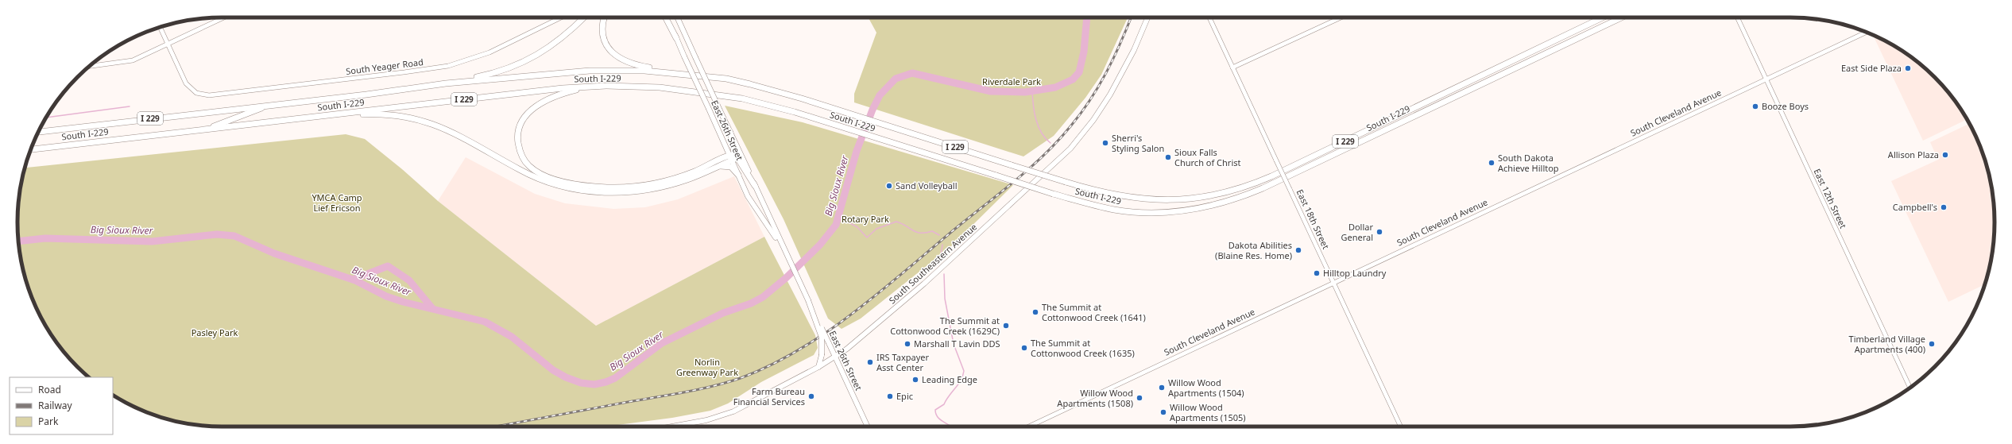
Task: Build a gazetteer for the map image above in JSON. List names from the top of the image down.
{
  "streets": {
    "highway": ["South I-229", "I 229"],
    "main road": ["East 26th Street", "South Southeastern Avenue"],
    "street": [
      "South Yeager Road",
      "South Cleveland Avenue",
      "East 12th Street",
      "East 18th Street"
    ]
  },
  "crossings": [
    ["South Cleveland Avenue", "East 12th Street"],
    ["South Cleveland Avenue", "East 18th Street"],
    ["East 26th Street", "South Southeastern Avenue"]
  ],
  "water": ["Big Sioux River"],
  "parks": [
    "Riverdale Park",
    "YMCA Camp Lief Ericson",
    "Rotary Park",
    "Pasley Park",
    "Norlin Greenway Park"
  ],
  "places": [
    "East Side Plaza",
    "Booze Boys",
    "Sherri's Styling Salon",
    "Allison Plaza",
    "Sioux Falls Church of Christ",
    "South Dakota Achieve Hilltop",
    "Sand Volleyball",
    "Campbell's",
    "Dollar General",
    "Dakota Abilities (Blaine Res. Home)",
    "Hilltop Laundry",
    "The Summit at Cottonwood Creek (1641)",
    "The Summit at Cottonwood Creek (1629C)",
    "Marshall T Lavin DDS",
    "Timberland Village Apartments (400)",
    "The Summit at Cottonwood Creek (1635)",
    "IRS Taxpayer Asst Center",
    "Leading Edge",
    "Willow Wood Apartments (1504)",
    "Farm Bureau Financial Services",
    "Epic",
    "Willow Wood Apartments (1508)",
    "Willow Wood Apartments (1505)"
  ],
  "legend": ["Road", "Railway", "Park"]
}
